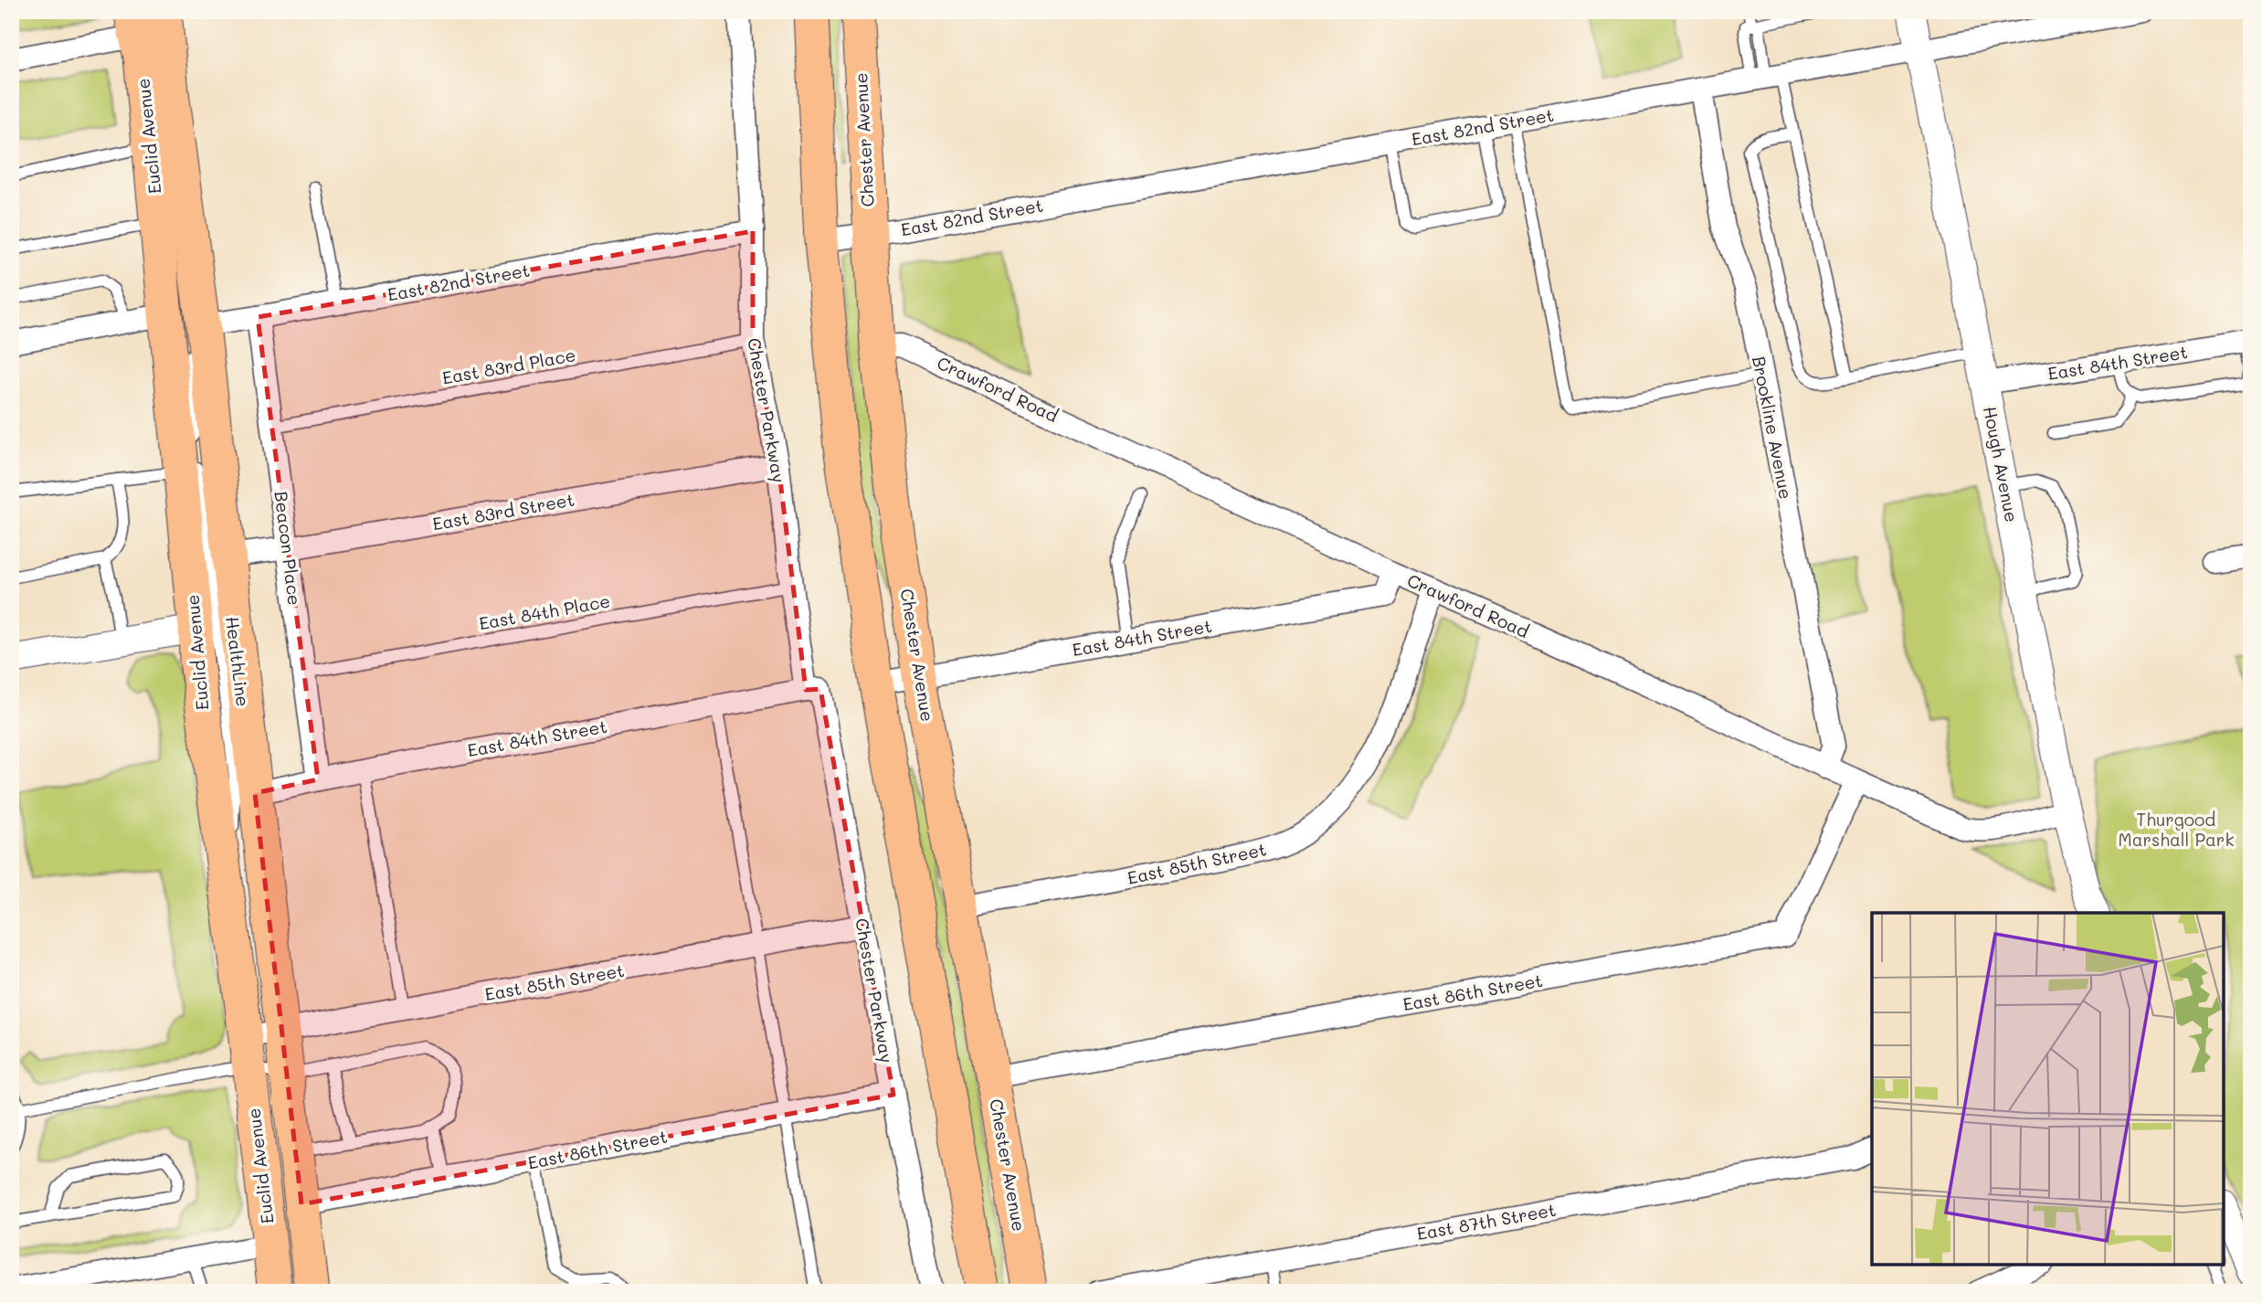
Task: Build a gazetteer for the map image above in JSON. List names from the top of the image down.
{
  "streets": {
    "main road": ["Euclid Avenue", "Chester Avenue"],
    "street": [
      "East 82nd Street",
      "East 84th Street",
      "Crawford Road",
      "Chester Parkway",
      "Brookline Avenue",
      "Hough Avenue",
      "East 83rd Street",
      "Beacon Place",
      "East 85th Street",
      "East 86th Street",
      "East 87th Street"
    ],
    "lane": ["East 83rd Place", "East 84th Place"]
  },
  "crossings": [
    ["East 82nd Street", "Euclid Avenue"],
    ["East 82nd Street", "Chester Avenue"],
    ["East 82nd Street", "Chester Parkway"],
    ["East 82nd Street", "Brookline Avenue"],
    ["East 82nd Street", "Hough Avenue"],
    ["East 82nd Street", "Beacon Place"],
    ["Euclid Avenue", "East 84th Street"],
    ["Euclid Avenue", "East 83rd Street"],
    ["Euclid Avenue", "East 85th Street"],
    ["Euclid Avenue", "East 86th Street"],
    ["Chester Avenue", "East 84th Street"],
    ["Chester Avenue", "Crawford Road"],
    ["Chester Avenue", "East 85th Street"],
    ["Chester Avenue", "East 86th Street"],
    ["East 84th Street", "Crawford Road"],
    ["East 84th Street", "Chester Parkway"],
    ["East 84th Street", "Hough Avenue"],
    ["East 84th Street", "Beacon Place"],
    ["East 83rd Place", "Chester Parkway"],
    ["East 83rd Place", "Beacon Place"],
    ["Crawford Road", "Brookline Avenue"],
    ["Crawford Road", "Hough Avenue"],
    ["Crawford Road", "East 85th Street"],
    ["Crawford Road", "East 86th Street"],
    ["Chester Parkway", "East 83rd Street"],
    ["Chester Parkway", "East 84th Place"],
    ["Chester Parkway", "East 85th Street"],
    ["Chester Parkway", "East 86th Street"],
    ["East 83rd Street", "Beacon Place"],
    ["Beacon Place", "East 84th Place"]
  ],
  "parks": ["Thurgood Marshall Park"]
}
